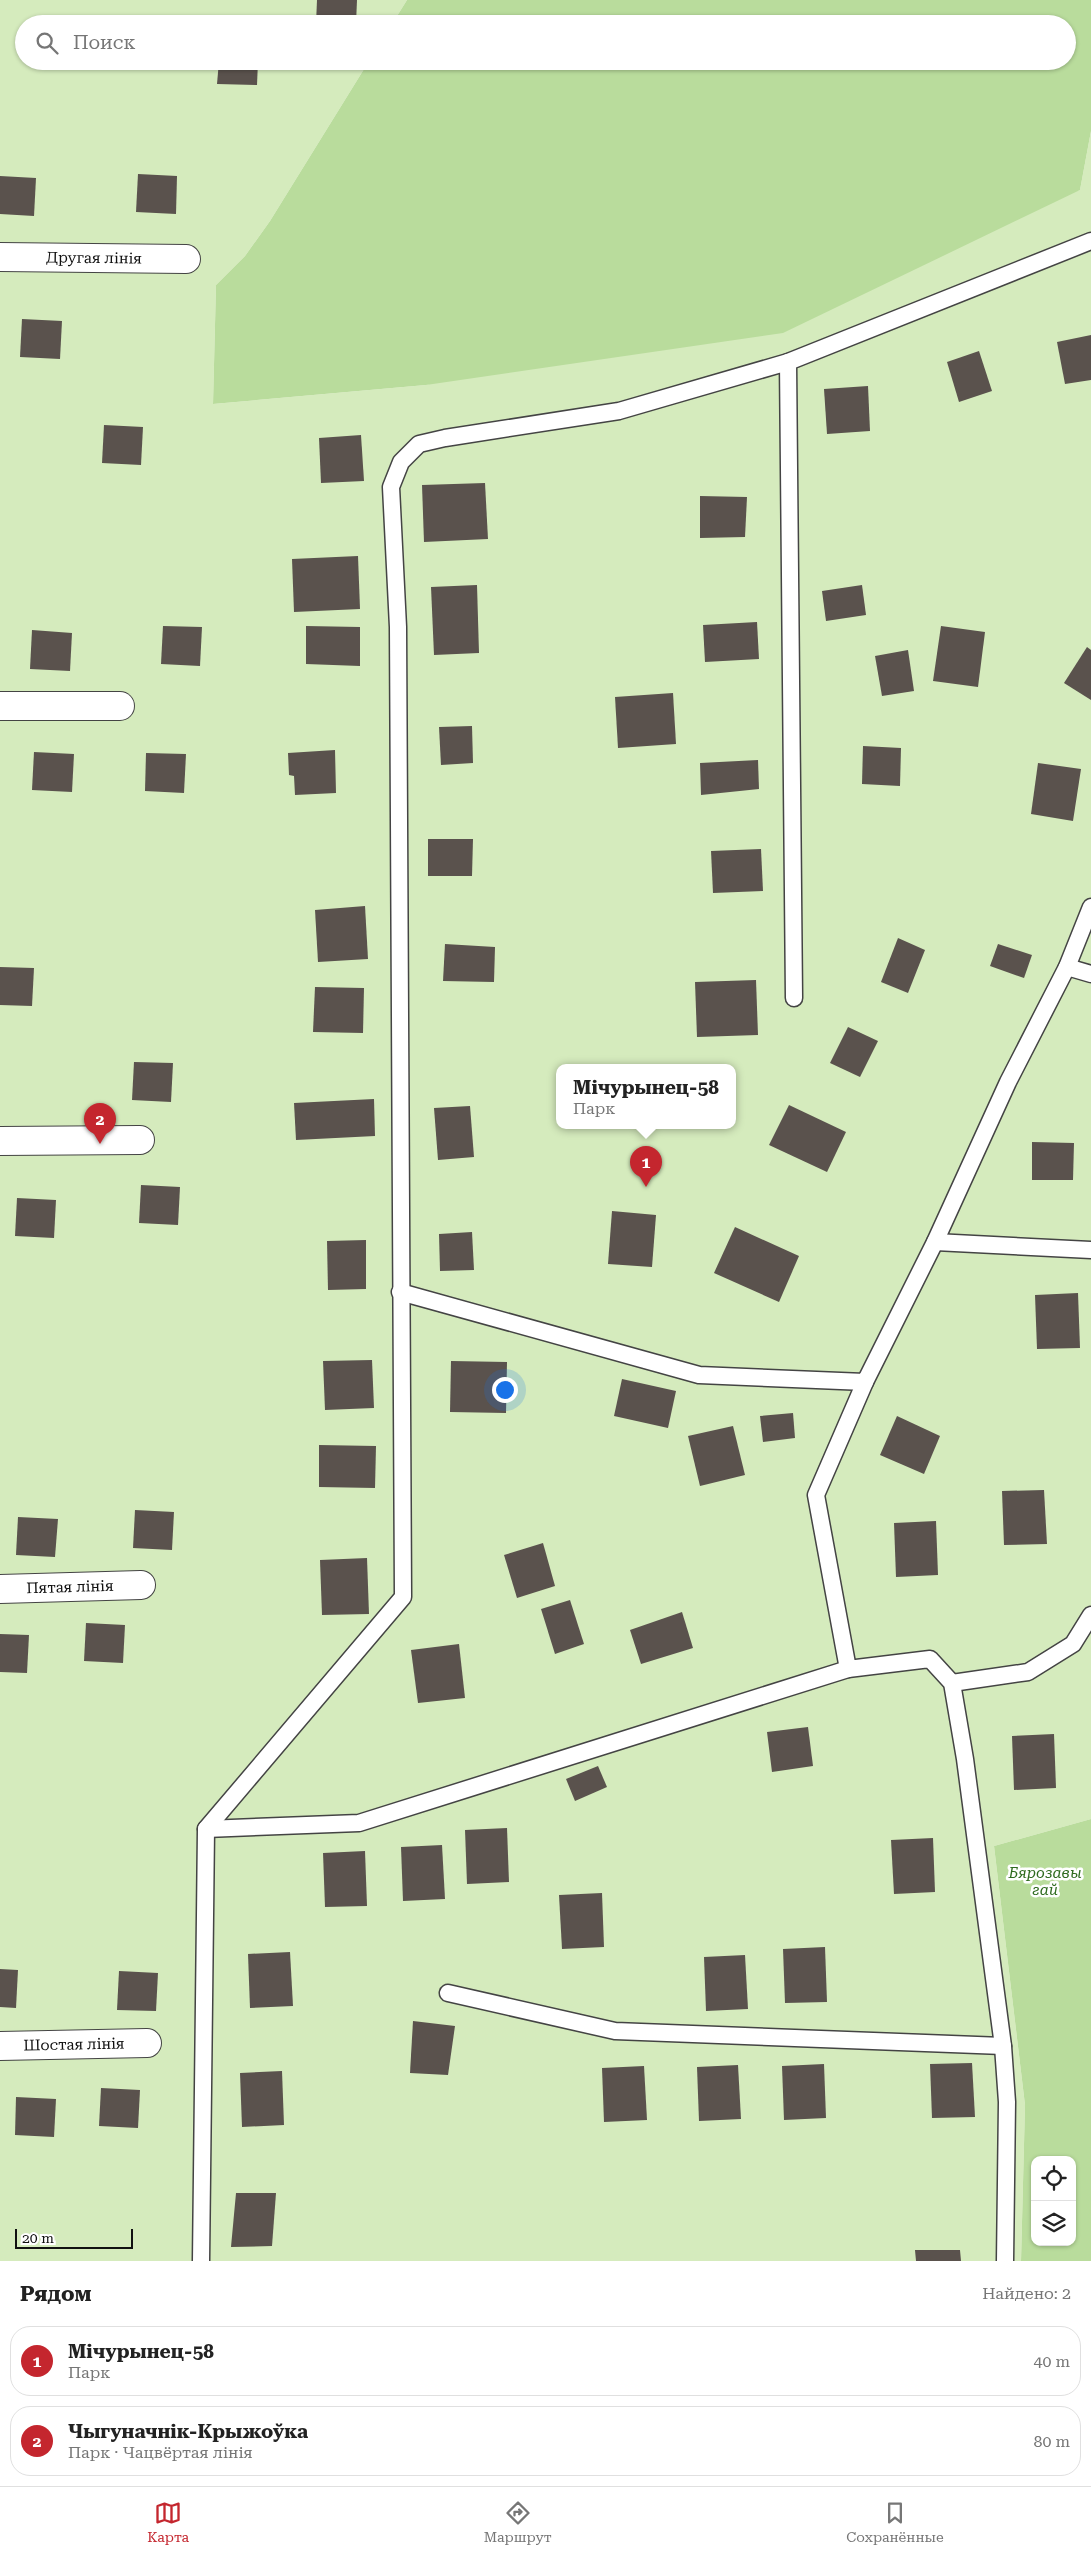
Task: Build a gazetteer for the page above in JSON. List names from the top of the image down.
{
  "streets": {
    "street": ["Другая лінія", "Пятая лінія", "Шостая лінія"]
  },
  "parks": ["Бярозавы гай"],
  "scale_bar": "20 m",
  "page": {
    "search": "Поиск",
    "popup": ["Мічурынец-58", "Парк"],
    "pins": ["2", "1"],
    "scale": "20 m",
    "heading": ["Рядом", "Найдено: 2"],
    "list": [
      {
        "mark": "1",
        "name": "Мічурынец-58",
        "note": "Парк",
        "value": "40 m"
      },
      {
        "mark": "2",
        "name": "Чыгуначнік-Крыжоўка",
        "note": "Парк · Чацвёртая лінія",
        "value": "80 m"
      }
    ],
    "nav": ["Карта", "Маршрут", "Сохранённые"]
  }
}
